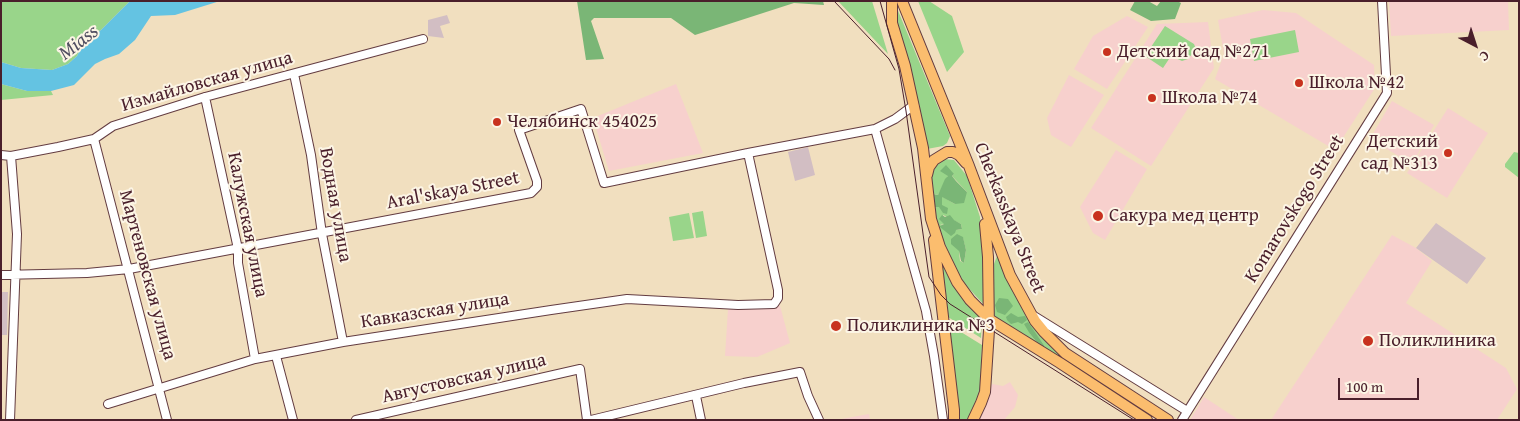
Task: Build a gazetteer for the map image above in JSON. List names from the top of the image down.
{
  "streets": {
    "main road": ["Cherkasskaya Street"],
    "street": [
      "Измайловская улица",
      "Aral'skaya Street",
      "Водная улица",
      "Komarovskogo Street",
      "Калужская улица",
      "Мартеновская улица",
      "Кавказская улица",
      "Августовская улица"
    ]
  },
  "crossings": [
    ["Измайловская улица", "Водная улица"],
    ["Измайловская улица", "Калужская улица"],
    ["Измайловская улица", "Мартеновская улица"],
    ["Aral'skaya Street", "Водная улица"],
    ["Aral'skaya Street", "Калужская улица"],
    ["Aral'skaya Street", "Мартеновская улица"],
    ["Aral'skaya Street", "Кавказская улица"],
    ["Водная улица", "Кавказская улица"],
    ["Калужская улица", "Кавказская улица"],
    ["Мартеновская улица", "Кавказская улица"]
  ],
  "water": ["Miass"],
  "places": [
    "Детский сад №271",
    "Школа №42",
    "Школа №74",
    "Челябинск 454025",
    "Детский сад №313",
    "Сакура мед центр",
    "Поликлиника №3",
    "Поликлиника"
  ],
  "scale_bar": "100 m",
  "north": "bottom right"
}
